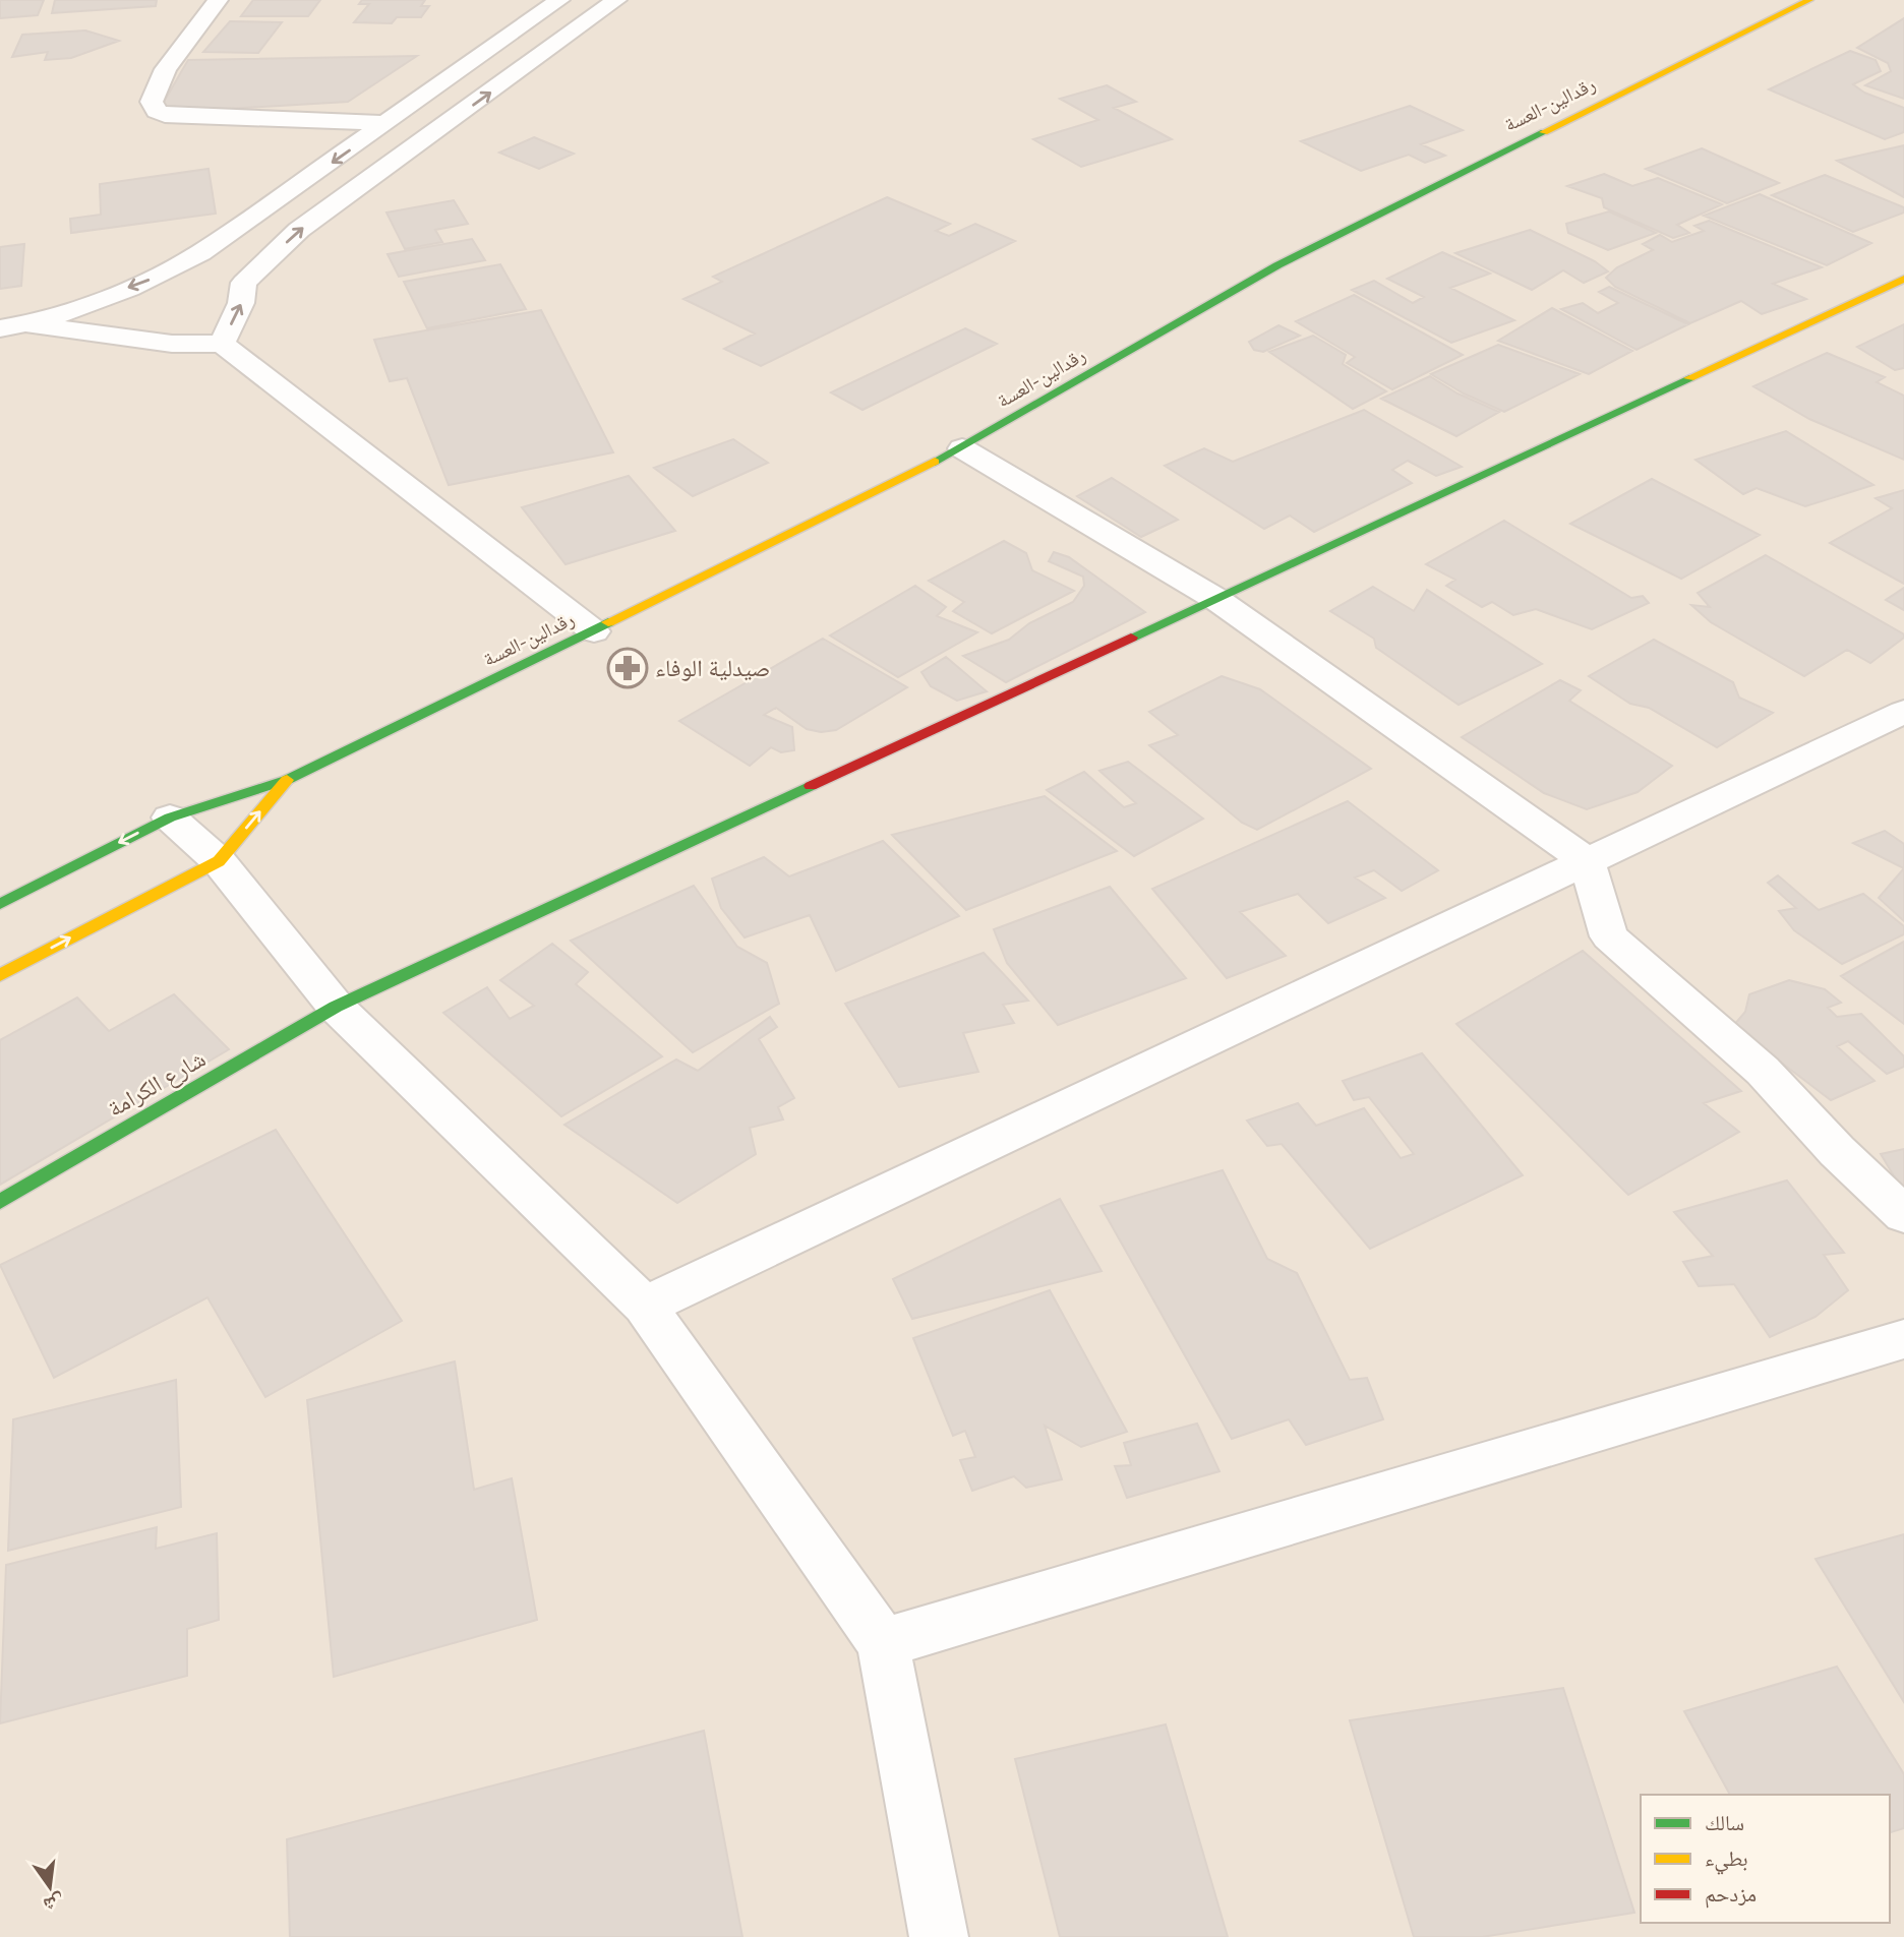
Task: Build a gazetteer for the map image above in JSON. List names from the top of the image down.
{
  "streets": {
    "main road": ["رقدالين-العسة", "شارع الكرامة"]
  },
  "places": {
    "pharmacy": ["صيدلية الوفاء"]
  },
  "legend": ["سالك", "بطيء", "مزدحم"],
  "north": "bottom"
}
